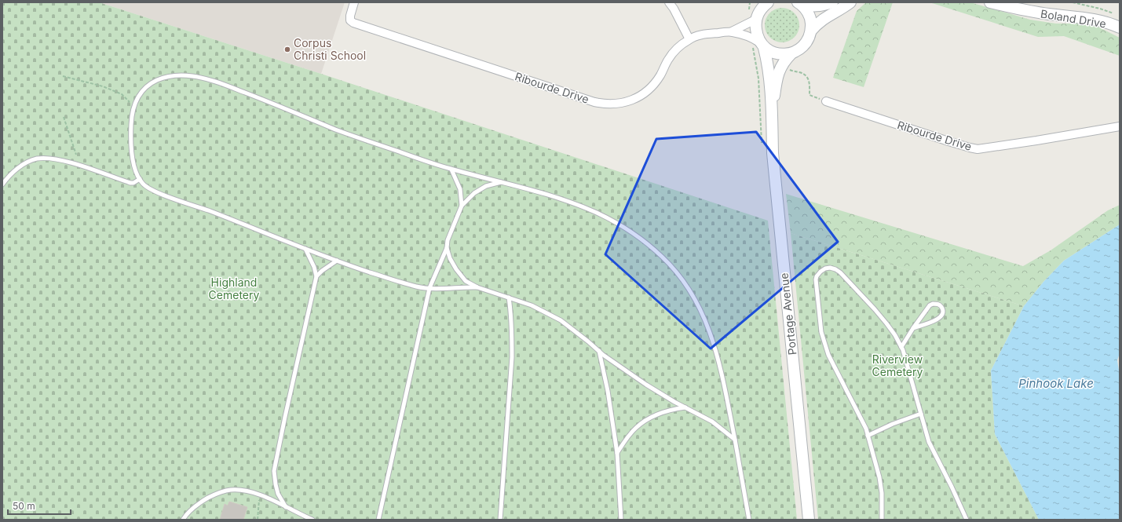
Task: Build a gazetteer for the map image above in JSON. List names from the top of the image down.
{
  "streets": {
    "main road": ["Boland Drive", "Portage Avenue"],
    "street": ["Ribourde Drive"]
  },
  "crossings": [
    ["Ribourde Drive", "Portage Avenue"]
  ],
  "water": ["Pinhook Lake"],
  "parks": ["Highland Cemetery", "Riverview Cemetery"],
  "places": ["Corpus Christi School"],
  "scale_bar": "50 m"
}
